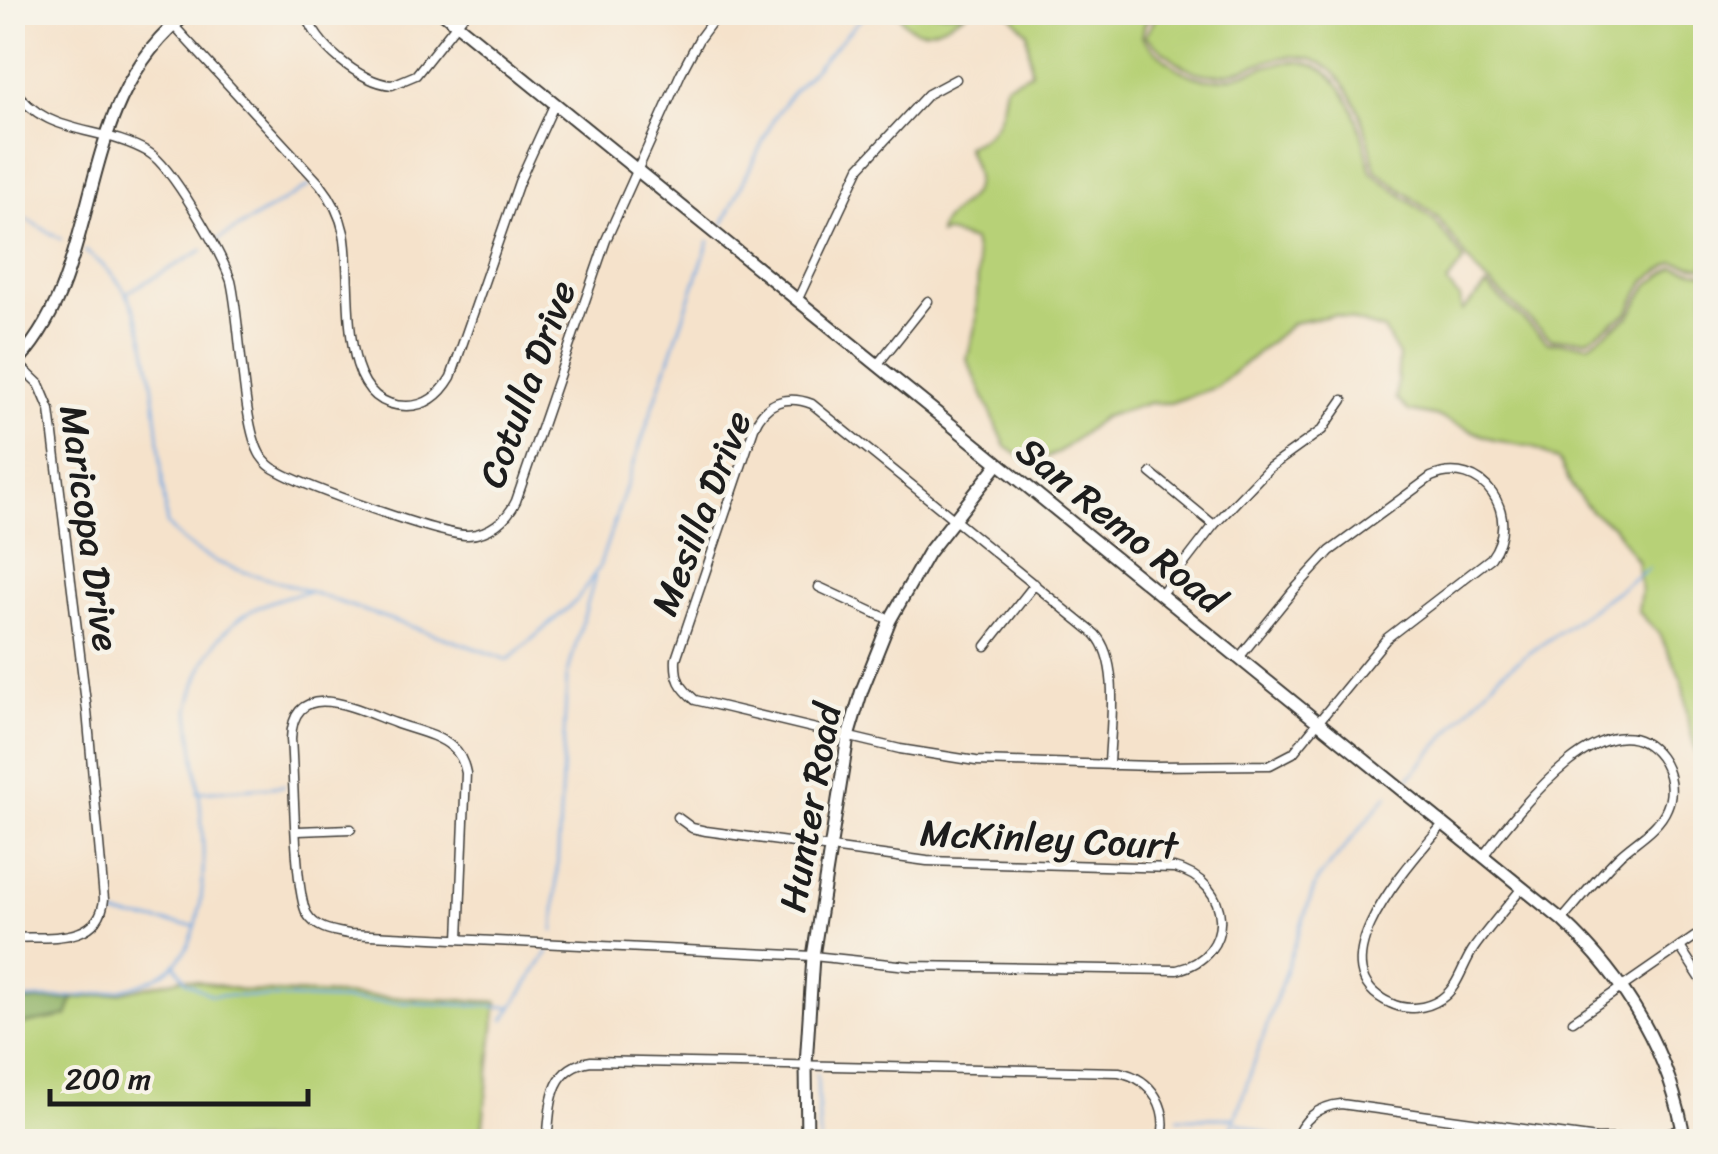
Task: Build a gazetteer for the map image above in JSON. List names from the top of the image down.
{
  "streets": {
    "street": [
      "Cotulla Drive",
      "Mesilla Drive",
      "San Remo Road",
      "Maricopa Drive",
      "Hunter Road",
      "McKinley Court"
    ]
  },
  "crossings": [
    ["Cotulla Drive", "San Remo Road"],
    ["Mesilla Drive", "Hunter Road"],
    ["San Remo Road", "Hunter Road"],
    ["Hunter Road", "McKinley Court"]
  ],
  "scale_bar": "200 m"
}
